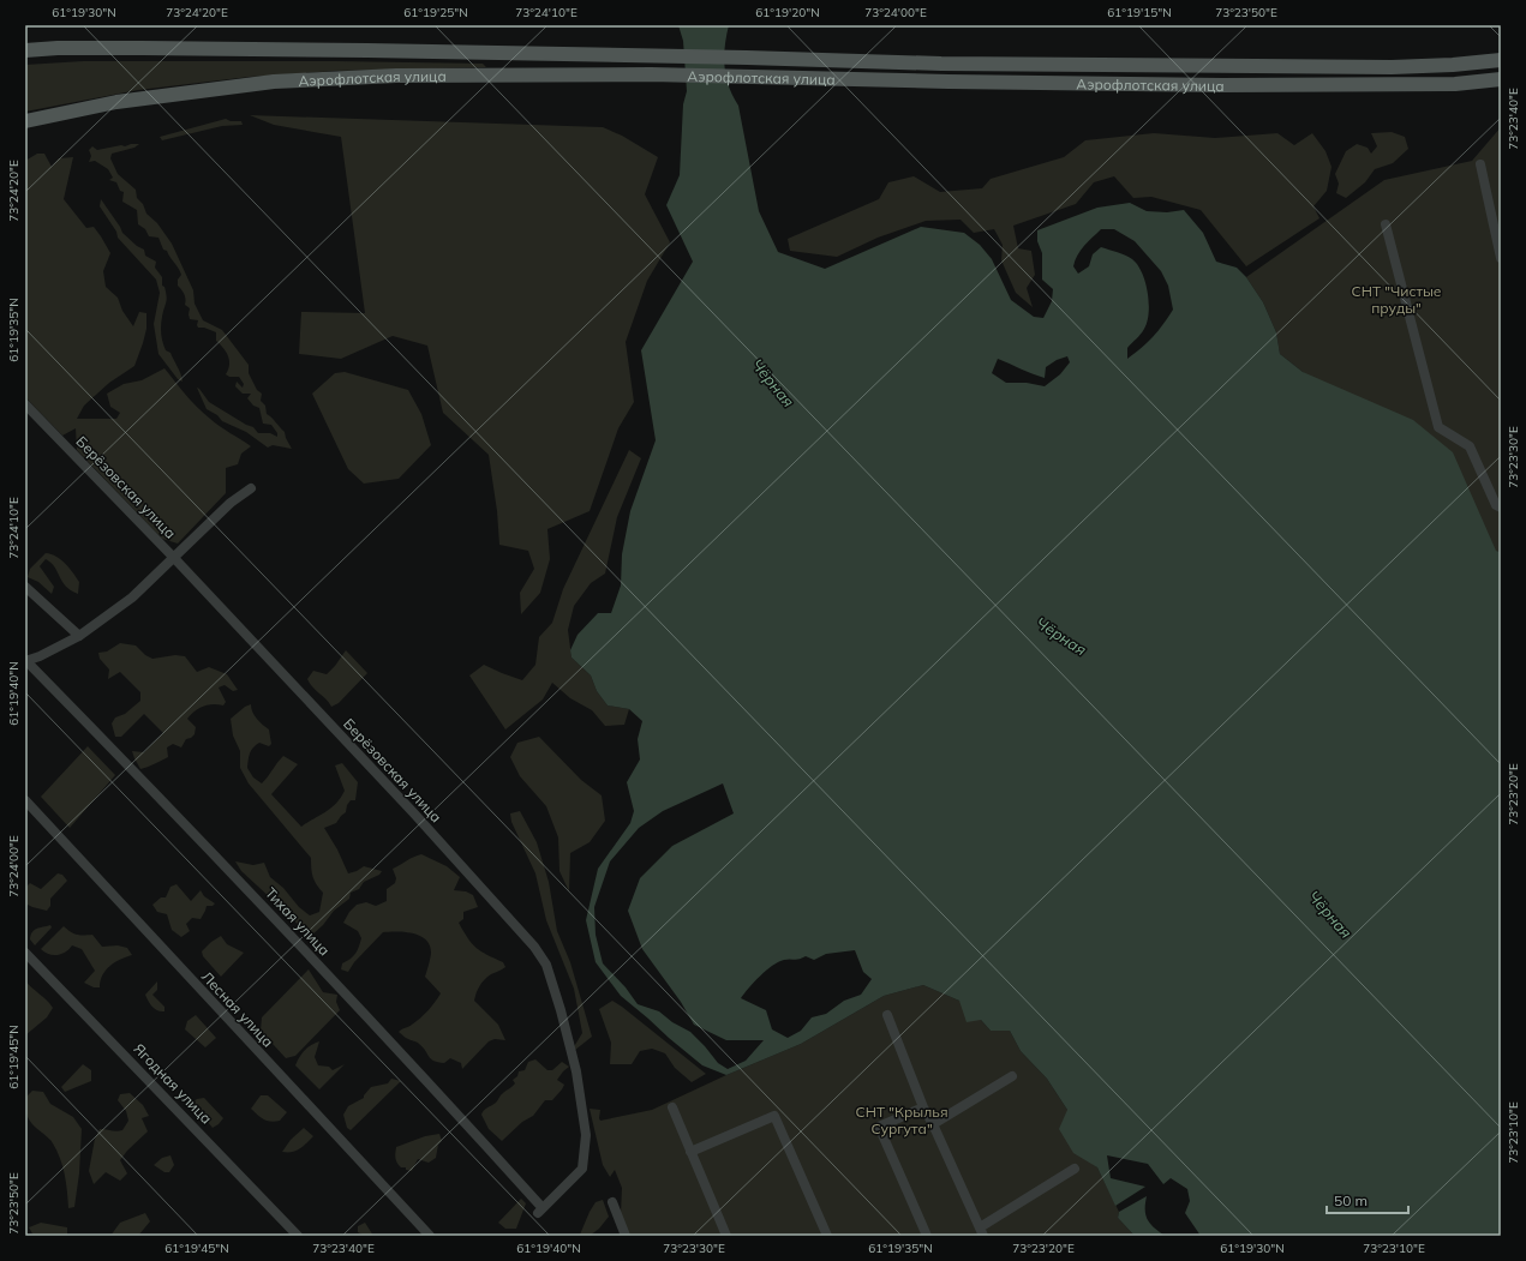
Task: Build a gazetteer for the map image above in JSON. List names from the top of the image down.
{
  "streets": {
    "main road": ["Аэрофлотская улица"],
    "street": [
      "Берёзовская улица",
      "Тихая улица",
      "Лесная улица",
      "Ягодная улица"
    ]
  },
  "crossings": [
    ["Берёзовская улица", "Тихая улица"]
  ],
  "water": ["Чёрная"],
  "parks": ["СНТ \"Чистые пруды\"", "CНТ \"Крылья Сургута\""],
  "scale_bar": "50 m",
  "coordinates": [
    "61°19'30\"N",
    "73°24'20\"E",
    "61°19'25\"N",
    "73°24'10\"E",
    "61°19'20\"N",
    "73°24'00\"E",
    "61°19'15\"N",
    "73°23'50\"E",
    "73°23'40\"E",
    "61°19'35\"N",
    "73°23'30\"E",
    "61°19'40\"N",
    "73°23'20\"E",
    "61°19'45\"N",
    "73°23'10\"E"
  ]
}
